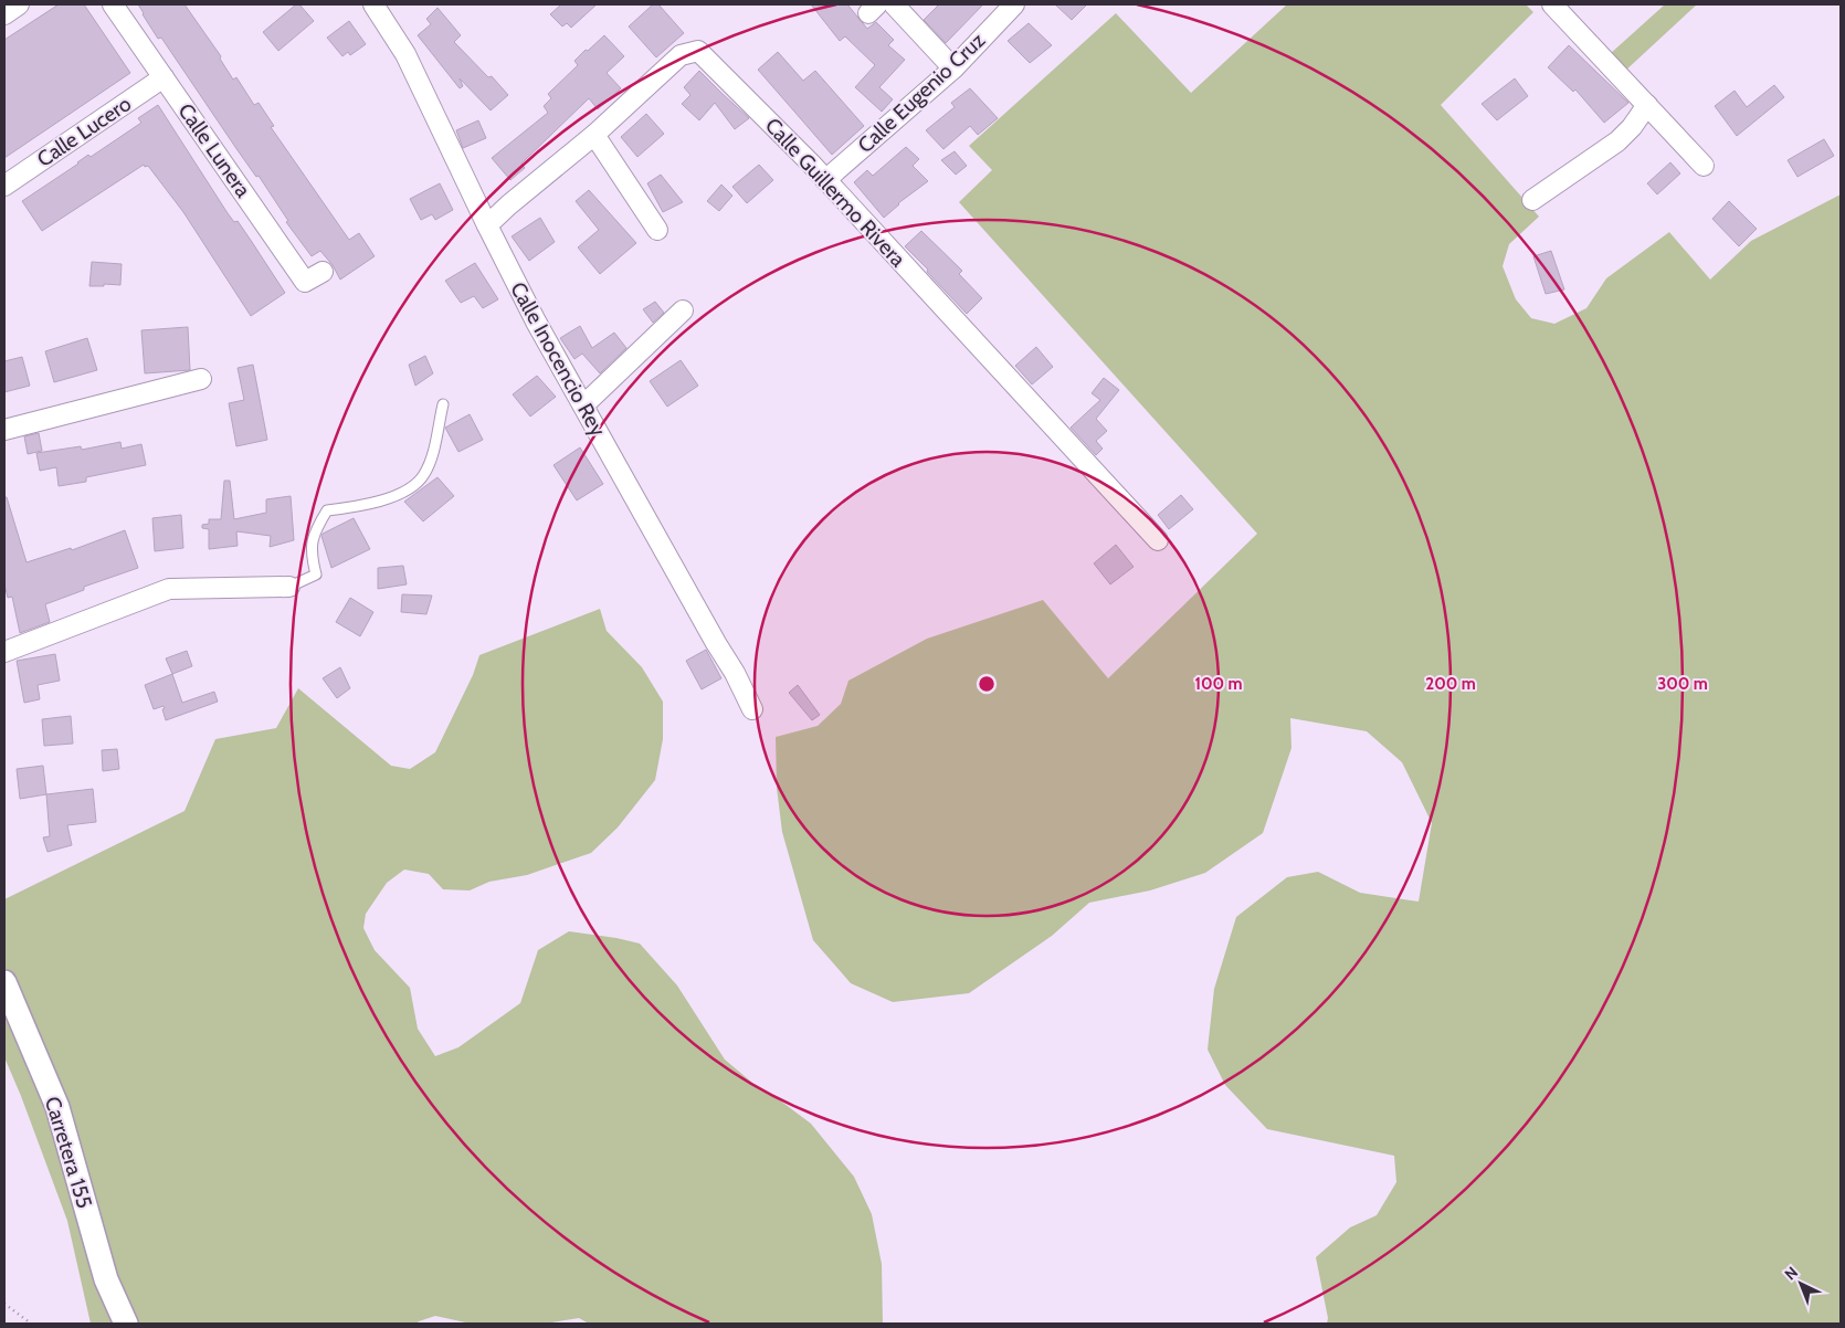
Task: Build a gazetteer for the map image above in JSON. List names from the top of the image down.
{
  "streets": {
    "street": [
      "Calle Eugenio Cruz",
      "Calle Lucero",
      "Calle Lunera",
      "Calle Guillermo Rivera",
      "Calle Inocencio Rey",
      "Carretera 155"
    ]
  },
  "crossings": [
    ["Calle Eugenio Cruz", "Calle Guillermo Rivera"],
    ["Calle Lucero", "Calle Lunera"],
    ["Calle Guillermo Rivera", "Calle Inocencio Rey"]
  ],
  "north": "top left",
  "rings": ["100 m", "200 m", "300 m"]
}
